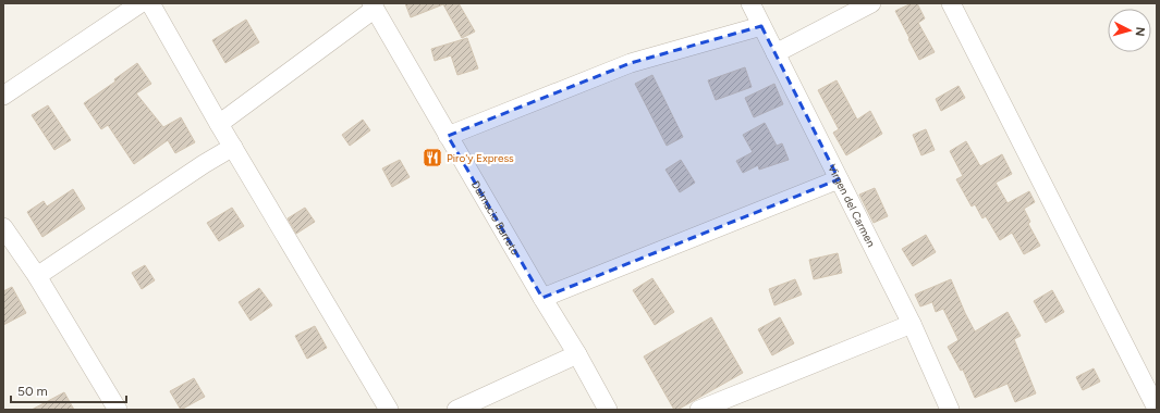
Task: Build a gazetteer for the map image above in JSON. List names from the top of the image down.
{
  "streets": {
    "street": ["Virgen del Carmen", "Dalmacio Barreto"]
  },
  "places": {
    "restaurant": ["Piro'y Express"]
  },
  "scale_bar": "50 m",
  "north": "right"
}
